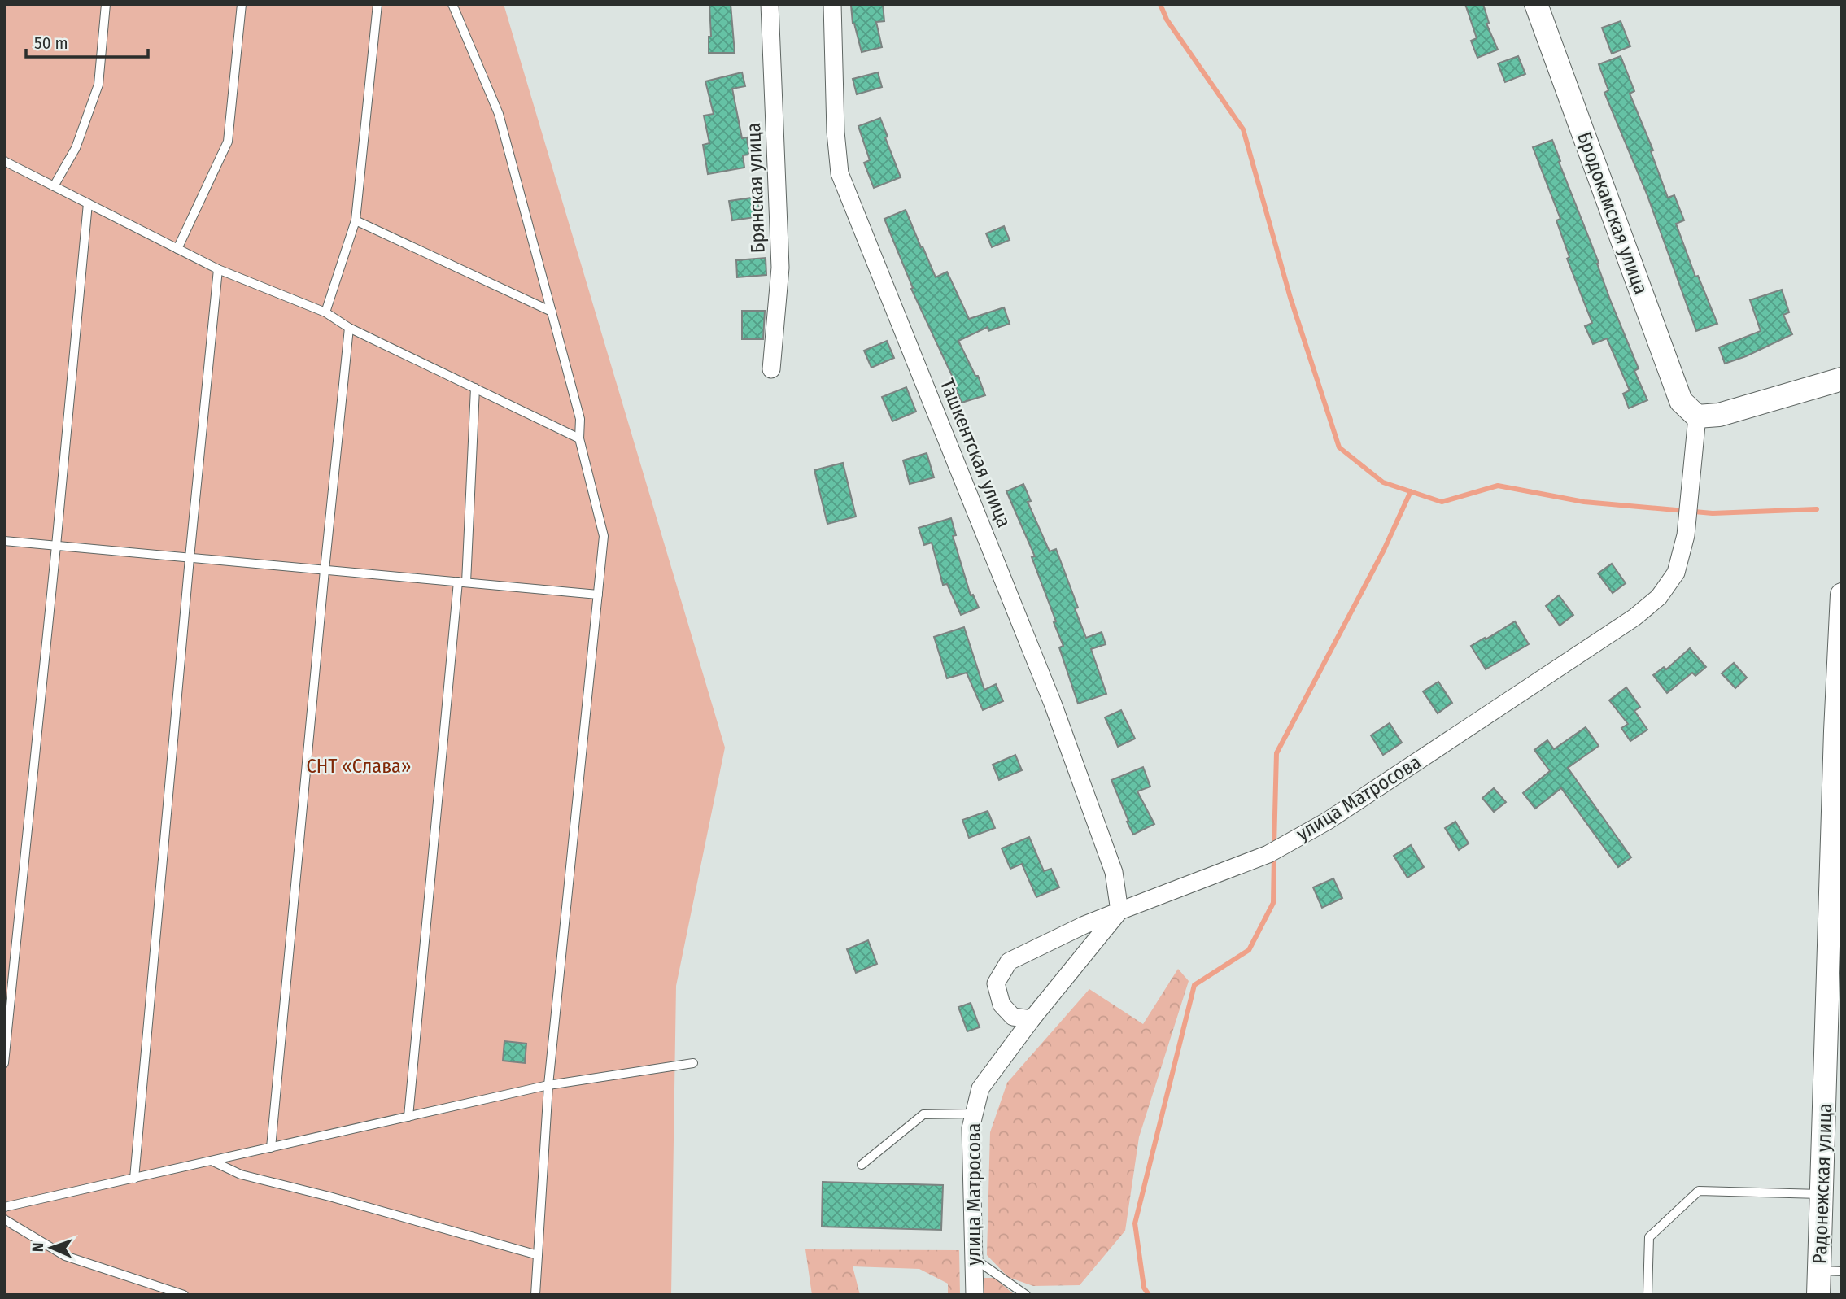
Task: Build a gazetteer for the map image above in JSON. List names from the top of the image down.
{
  "streets": {
    "street": [
      "Брянская улица",
      "Бродокамская улица",
      "Ташкентская улица",
      "улица Матросова",
      "Радонежская улица"
    ]
  },
  "crossings": [
    ["Бродокамская улица", "улица Матросова"],
    ["Ташкентская улица", "улица Матросова"]
  ],
  "parks": ["СНТ «Слава»"],
  "scale_bar": "50 m",
  "north": "left"
}
